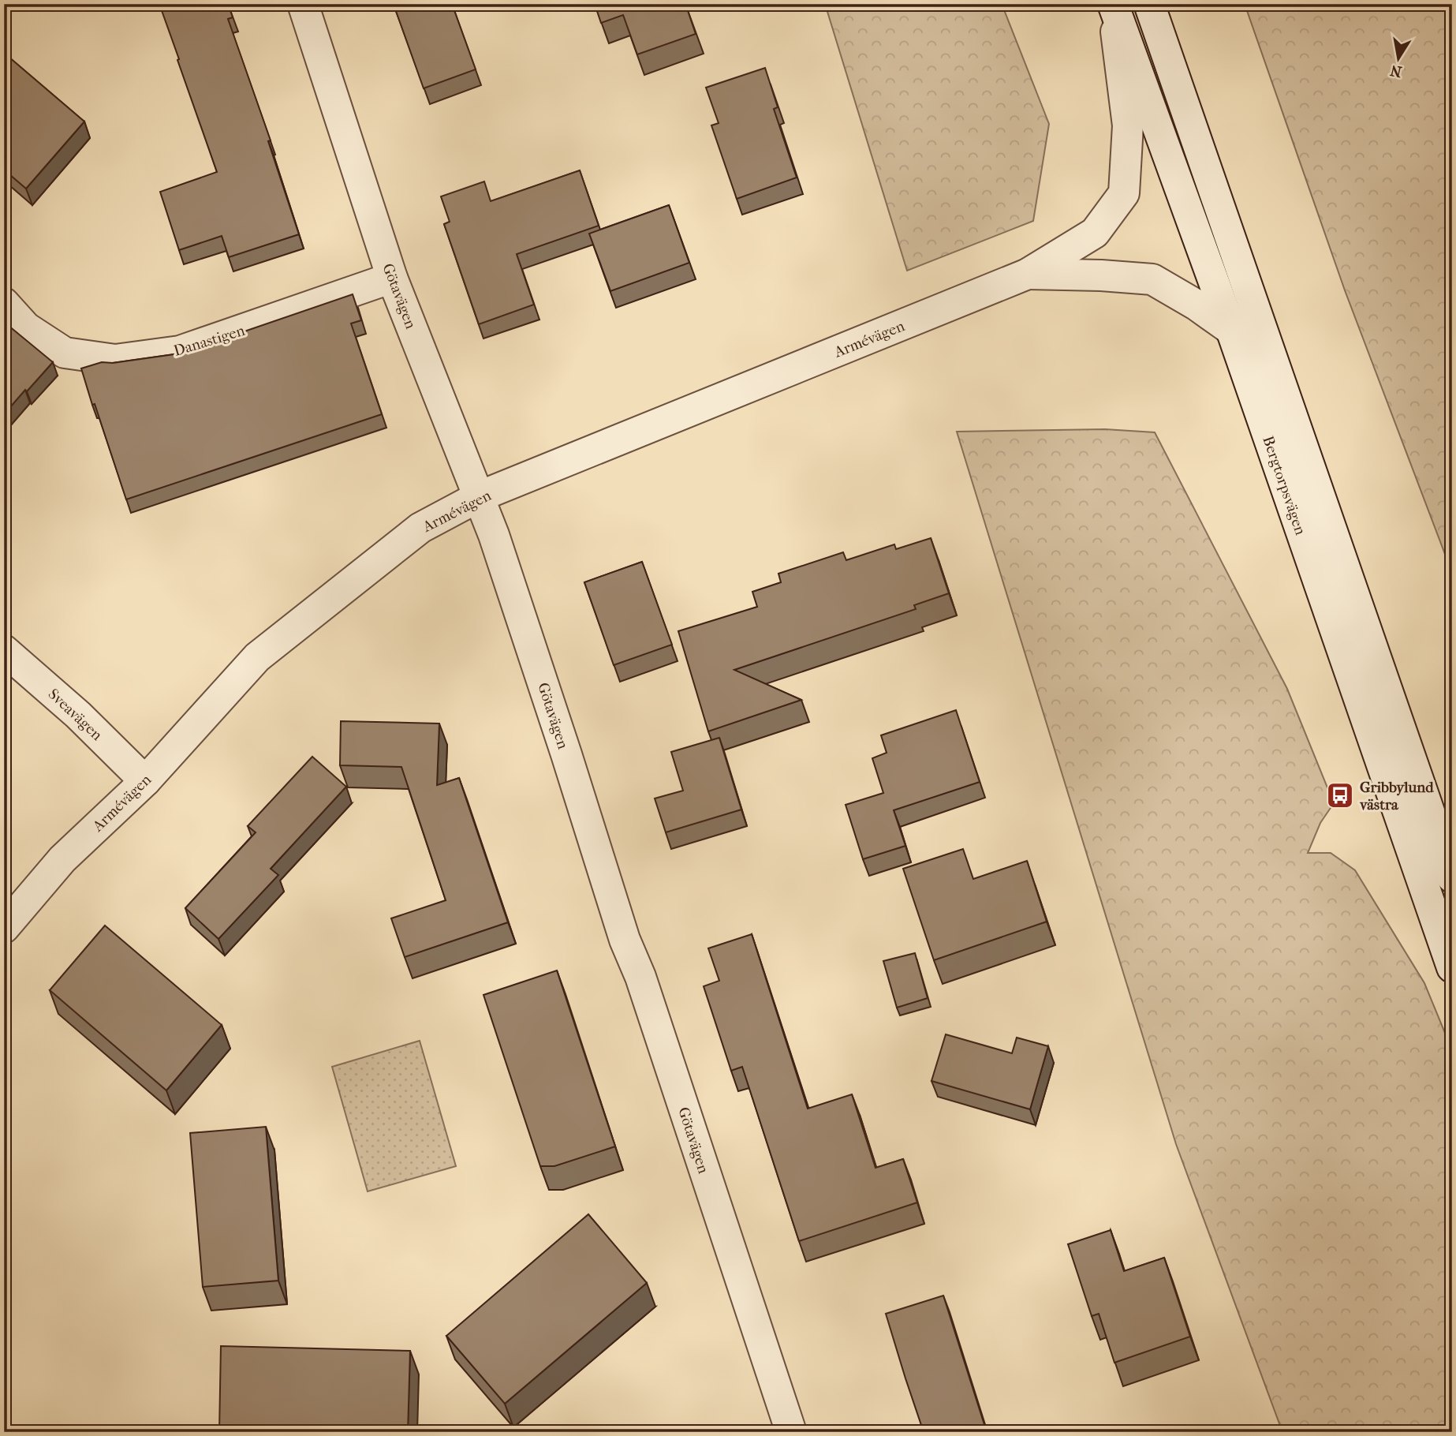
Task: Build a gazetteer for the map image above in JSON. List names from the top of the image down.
{
  "streets": {
    "street": [
      "Götavägen",
      "Armévägen",
      "Danastigen",
      "Bergtorpsvägen",
      "Sveavägen"
    ]
  },
  "crossings": [
    ["Götavägen", "Armévägen"],
    ["Götavägen", "Danastigen"],
    ["Armévägen", "Bergtorpsvägen"],
    ["Armévägen", "Sveavägen"]
  ],
  "places": {
    "bus stop": ["Gribbylund västra"]
  },
  "north": "bottom"
}
